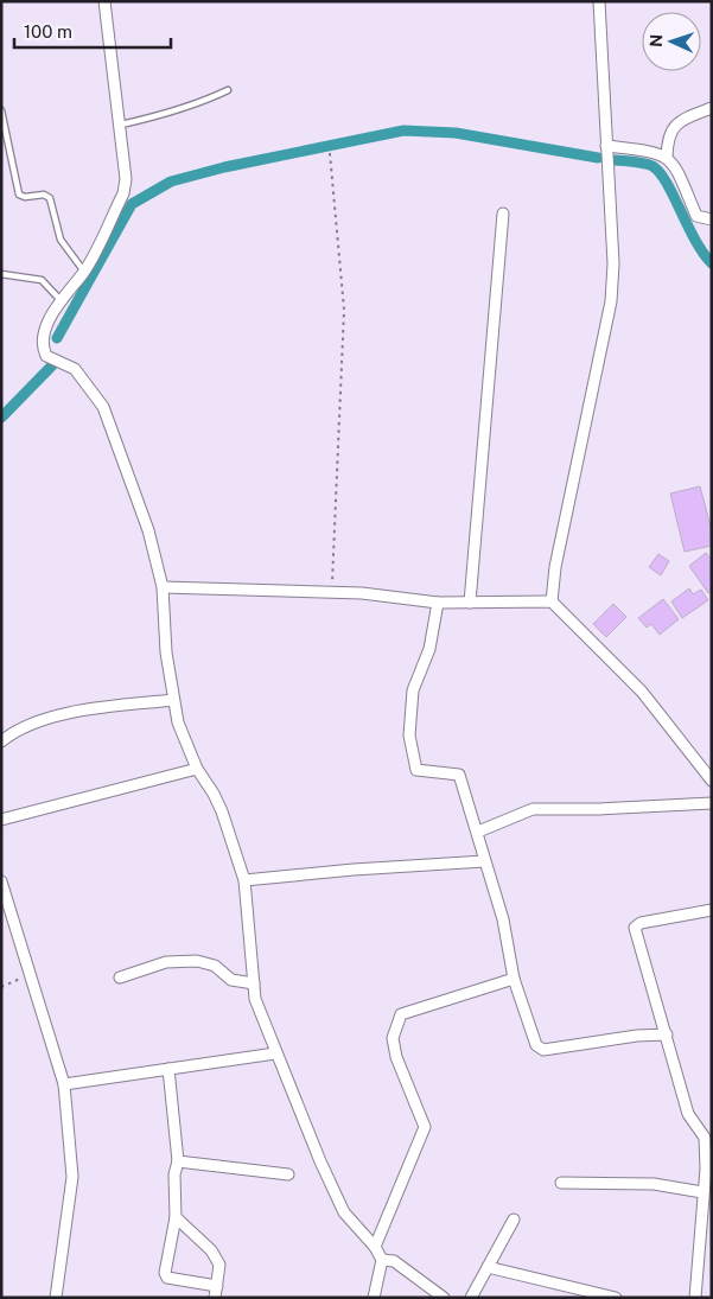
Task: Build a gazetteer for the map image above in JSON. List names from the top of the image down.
{
  "scale_bar": "100 m",
  "north": "left"
}
